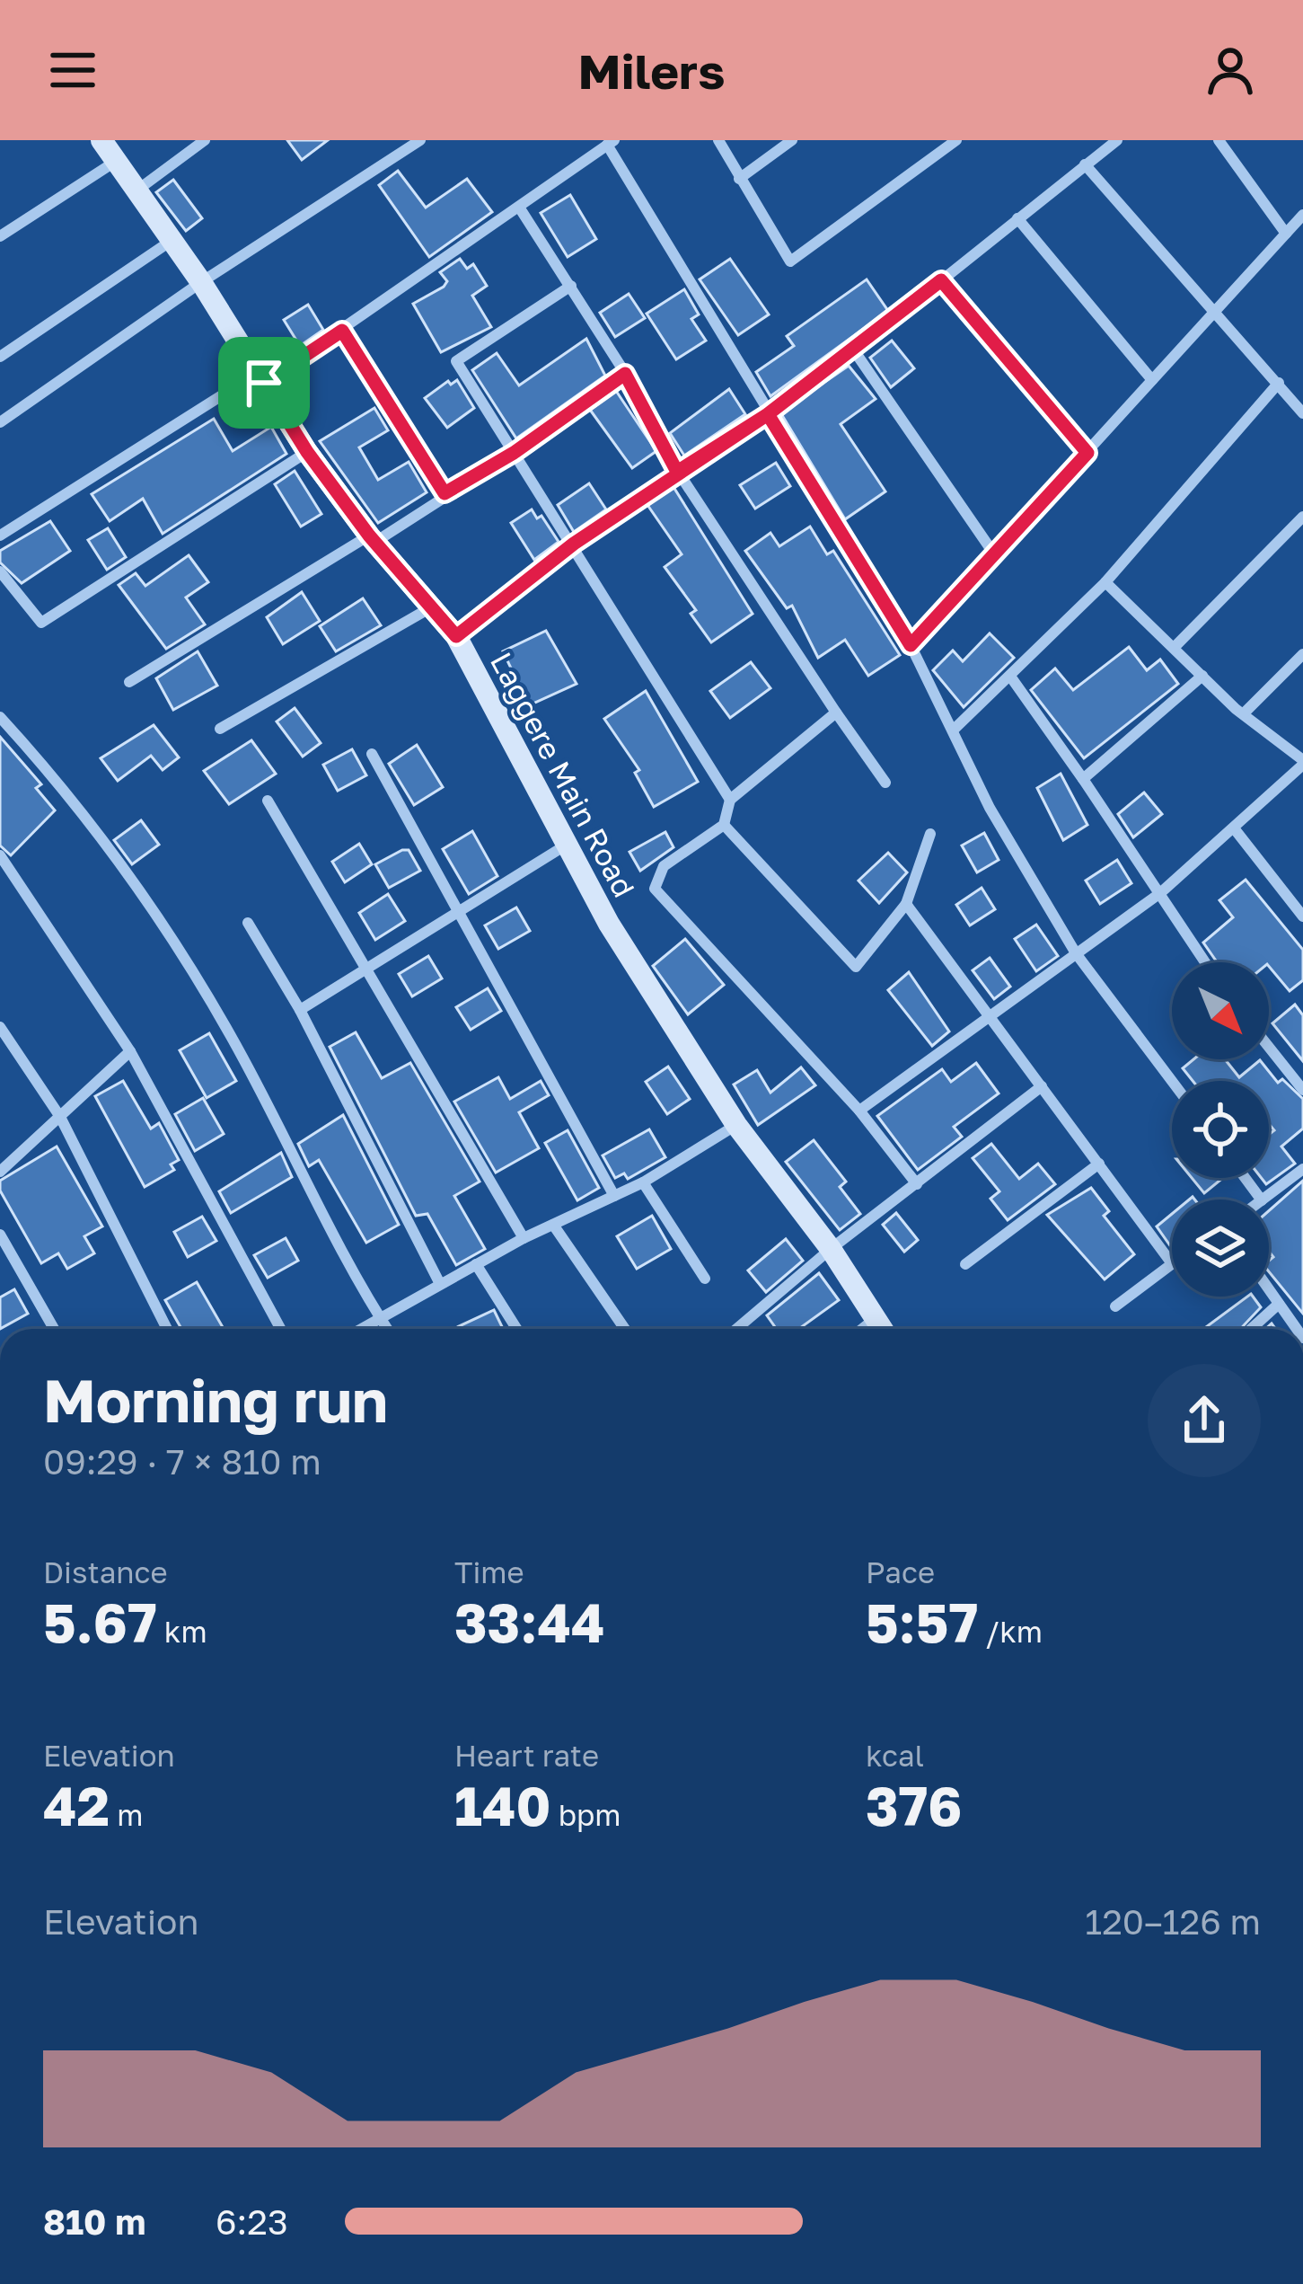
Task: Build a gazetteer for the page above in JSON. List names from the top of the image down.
{
  "streets": {
    "street": ["Laggere Main Road"]
  },
  "north": "bottom right",
  "page": {
    "header": "Milers",
    "heading": ["Morning run", "09:29 · 7 × 810 m"],
    "stats": [
      ["Distance", "5.67 km"],
      ["Time", "33:44"],
      ["Pace", "5:57 /km"],
      ["Elevation", "42 m"],
      ["Heart rate", "140 bpm"],
      ["kcal", "376"]
    ],
    "chart": ["Elevation", "120–126 m"],
    "list": [
      {
        "name": "810 m",
        "note": "6:23"
      }
    ]
  }
}
